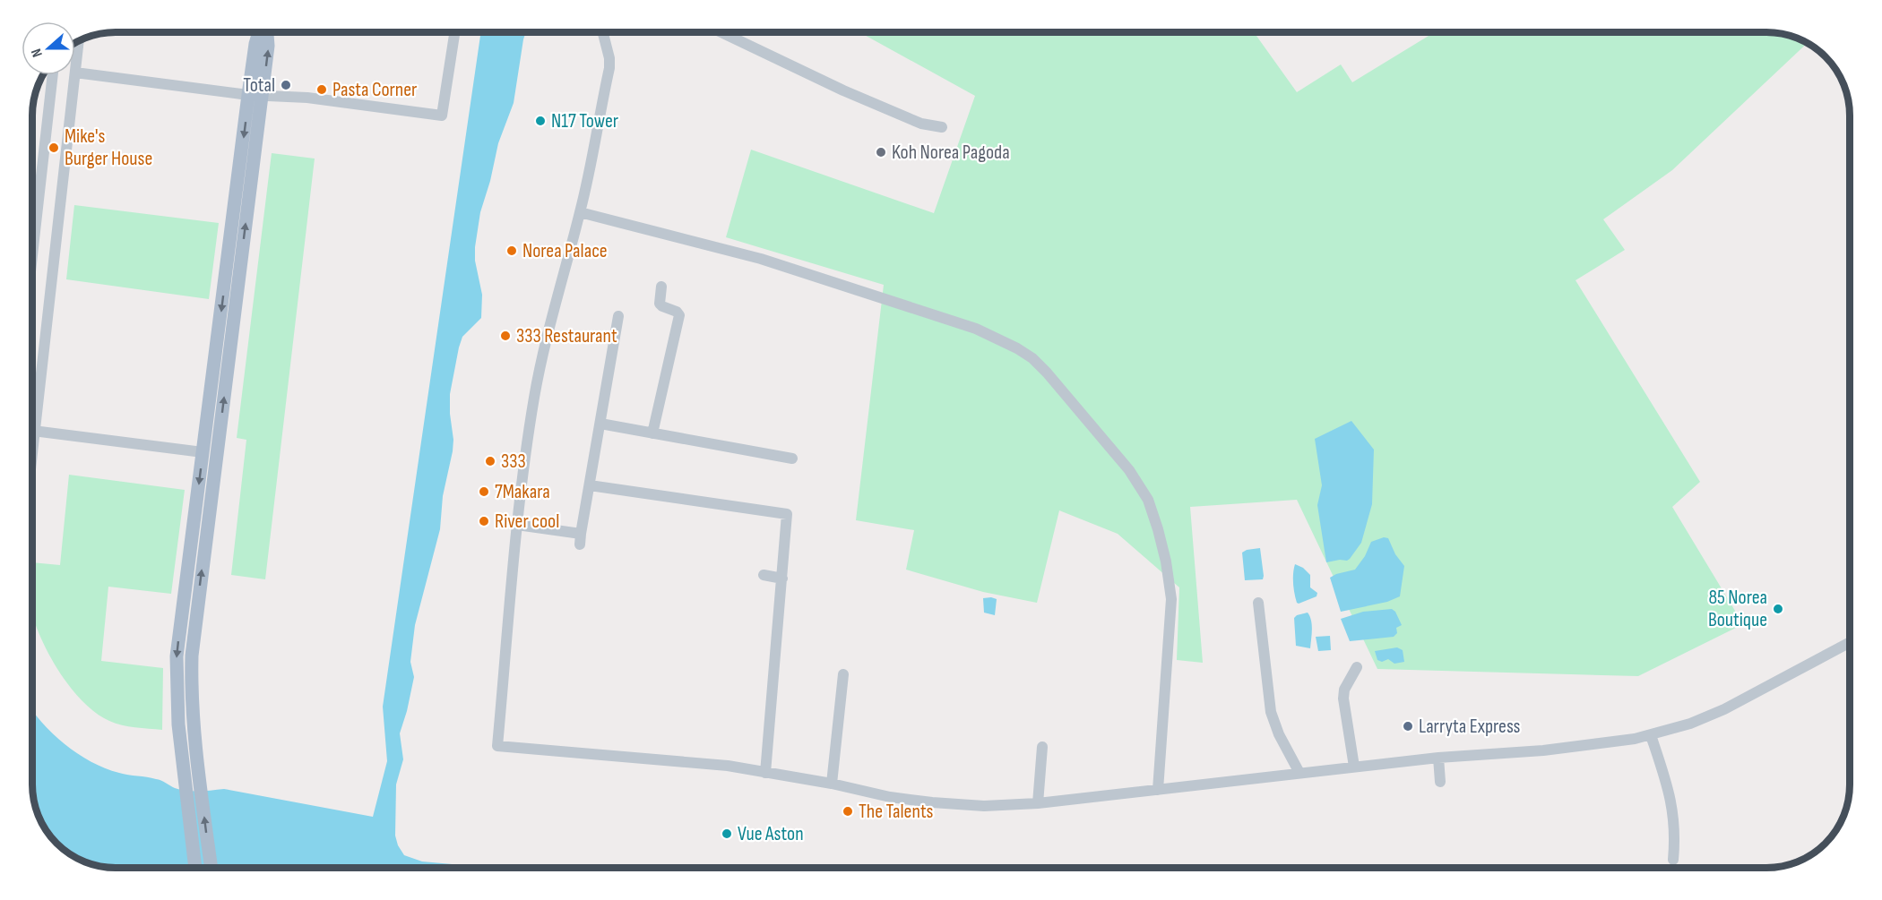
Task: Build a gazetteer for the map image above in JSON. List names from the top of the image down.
{
  "places": [
    "Total",
    "Pasta Corner",
    "N17 Tower",
    "Mike's Burger House",
    "Koh Norea Pagoda",
    "Norea Palace",
    "333 Restaurant",
    "333",
    "7Makara",
    "River cool",
    "85 Norea Boutique",
    "Larryta Express",
    "The Talents",
    "Vue Aston"
  ],
  "north": "left"
}
